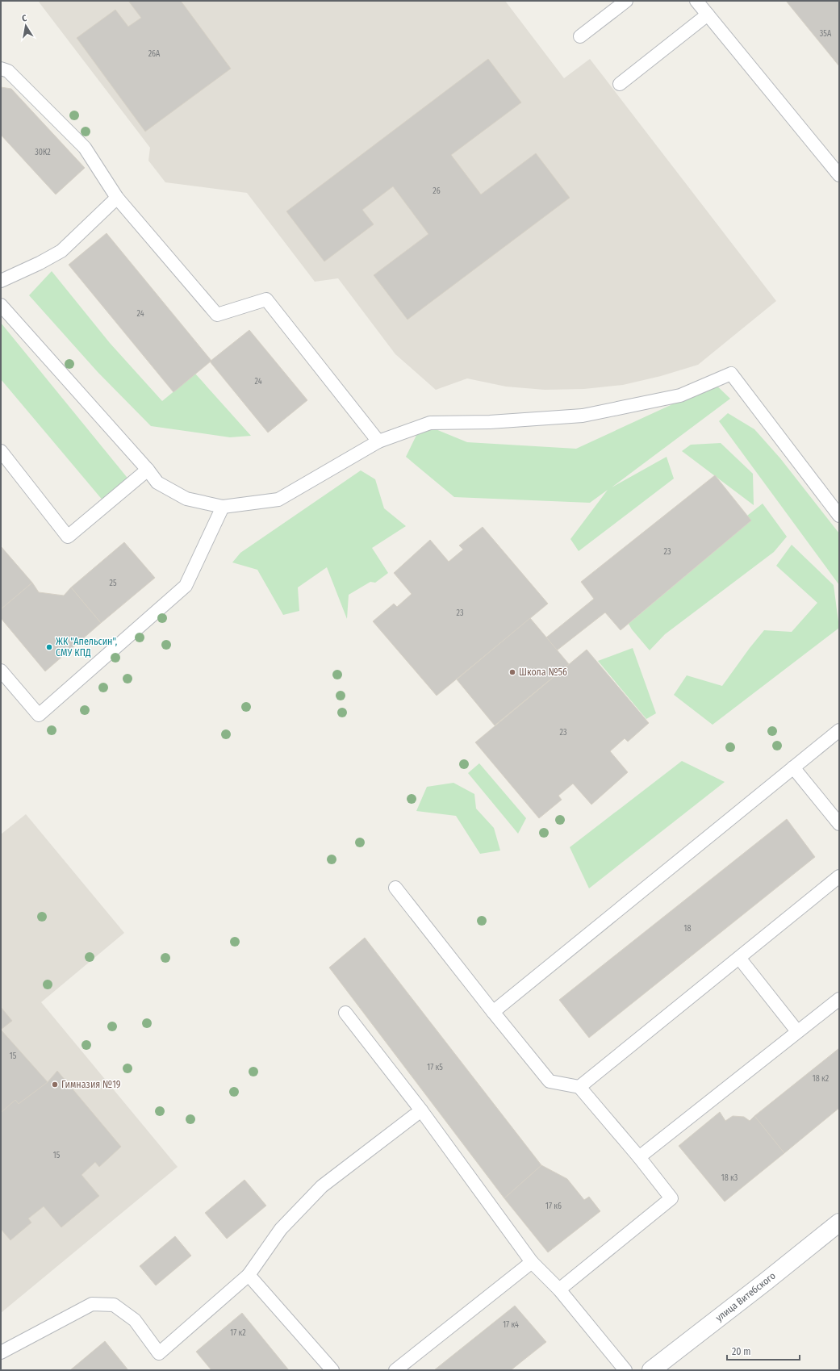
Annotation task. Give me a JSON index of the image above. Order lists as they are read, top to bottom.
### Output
{
  "streets": {
    "street": ["улица Витебского"]
  },
  "places": ["ЖК \"Апельсин\", СМУ КПД", "Школа №56", "Гимназия №19"],
  "house_numbers": [
    "35А",
    "26А",
    "30К2",
    "26",
    "24",
    "24",
    "23",
    "25",
    "23",
    "23",
    "18",
    "15",
    "17 к5",
    "18 к2",
    "15",
    "18 к3",
    "17 к6",
    "17 к4",
    "17 к2"
  ],
  "scale_bar": "20 m",
  "north": "top"
}
